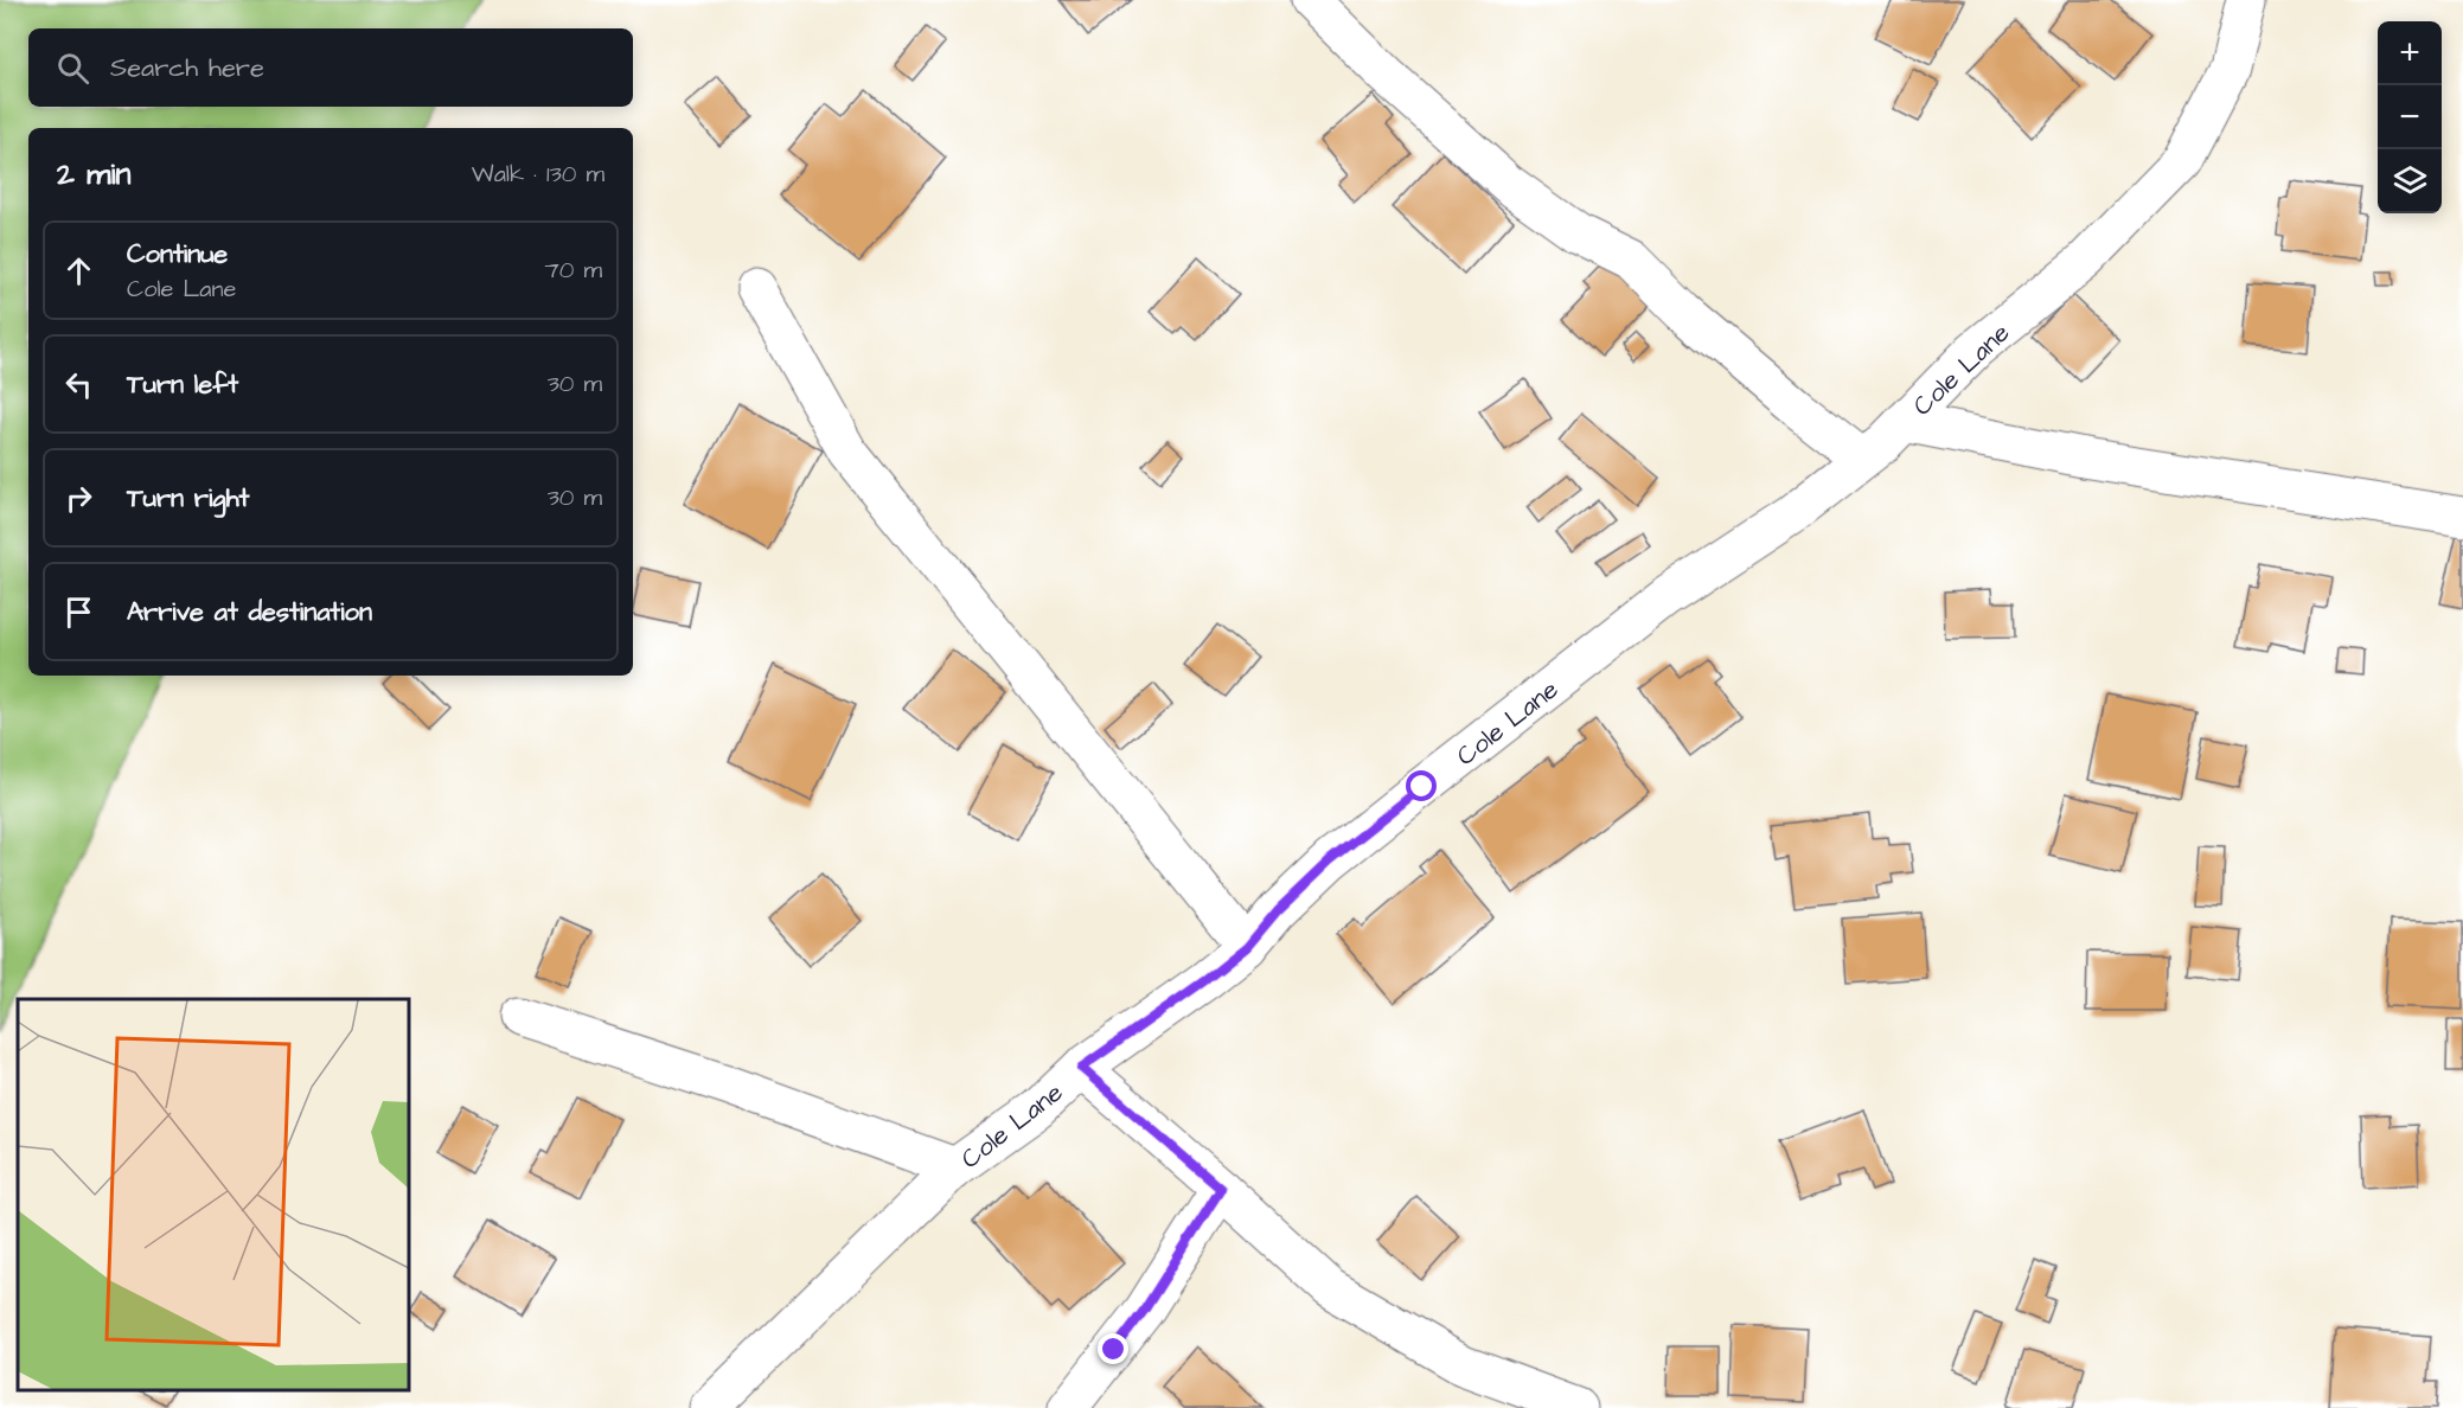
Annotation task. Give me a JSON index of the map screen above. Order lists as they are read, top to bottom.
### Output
{
  "streets": {
    "street": ["Cole Lane"]
  },
  "page": {
    "map_buttons": ["+", "−"],
    "search": "Search here",
    "heading": ["2 min", "Walk · 130 m"],
    "list": [
      ["Continue", "Cole Lane", "70 m"],
      ["Turn left", "30 m"],
      ["Turn right", "30 m"],
      "Arrive at destination"
    ]
  }
}
